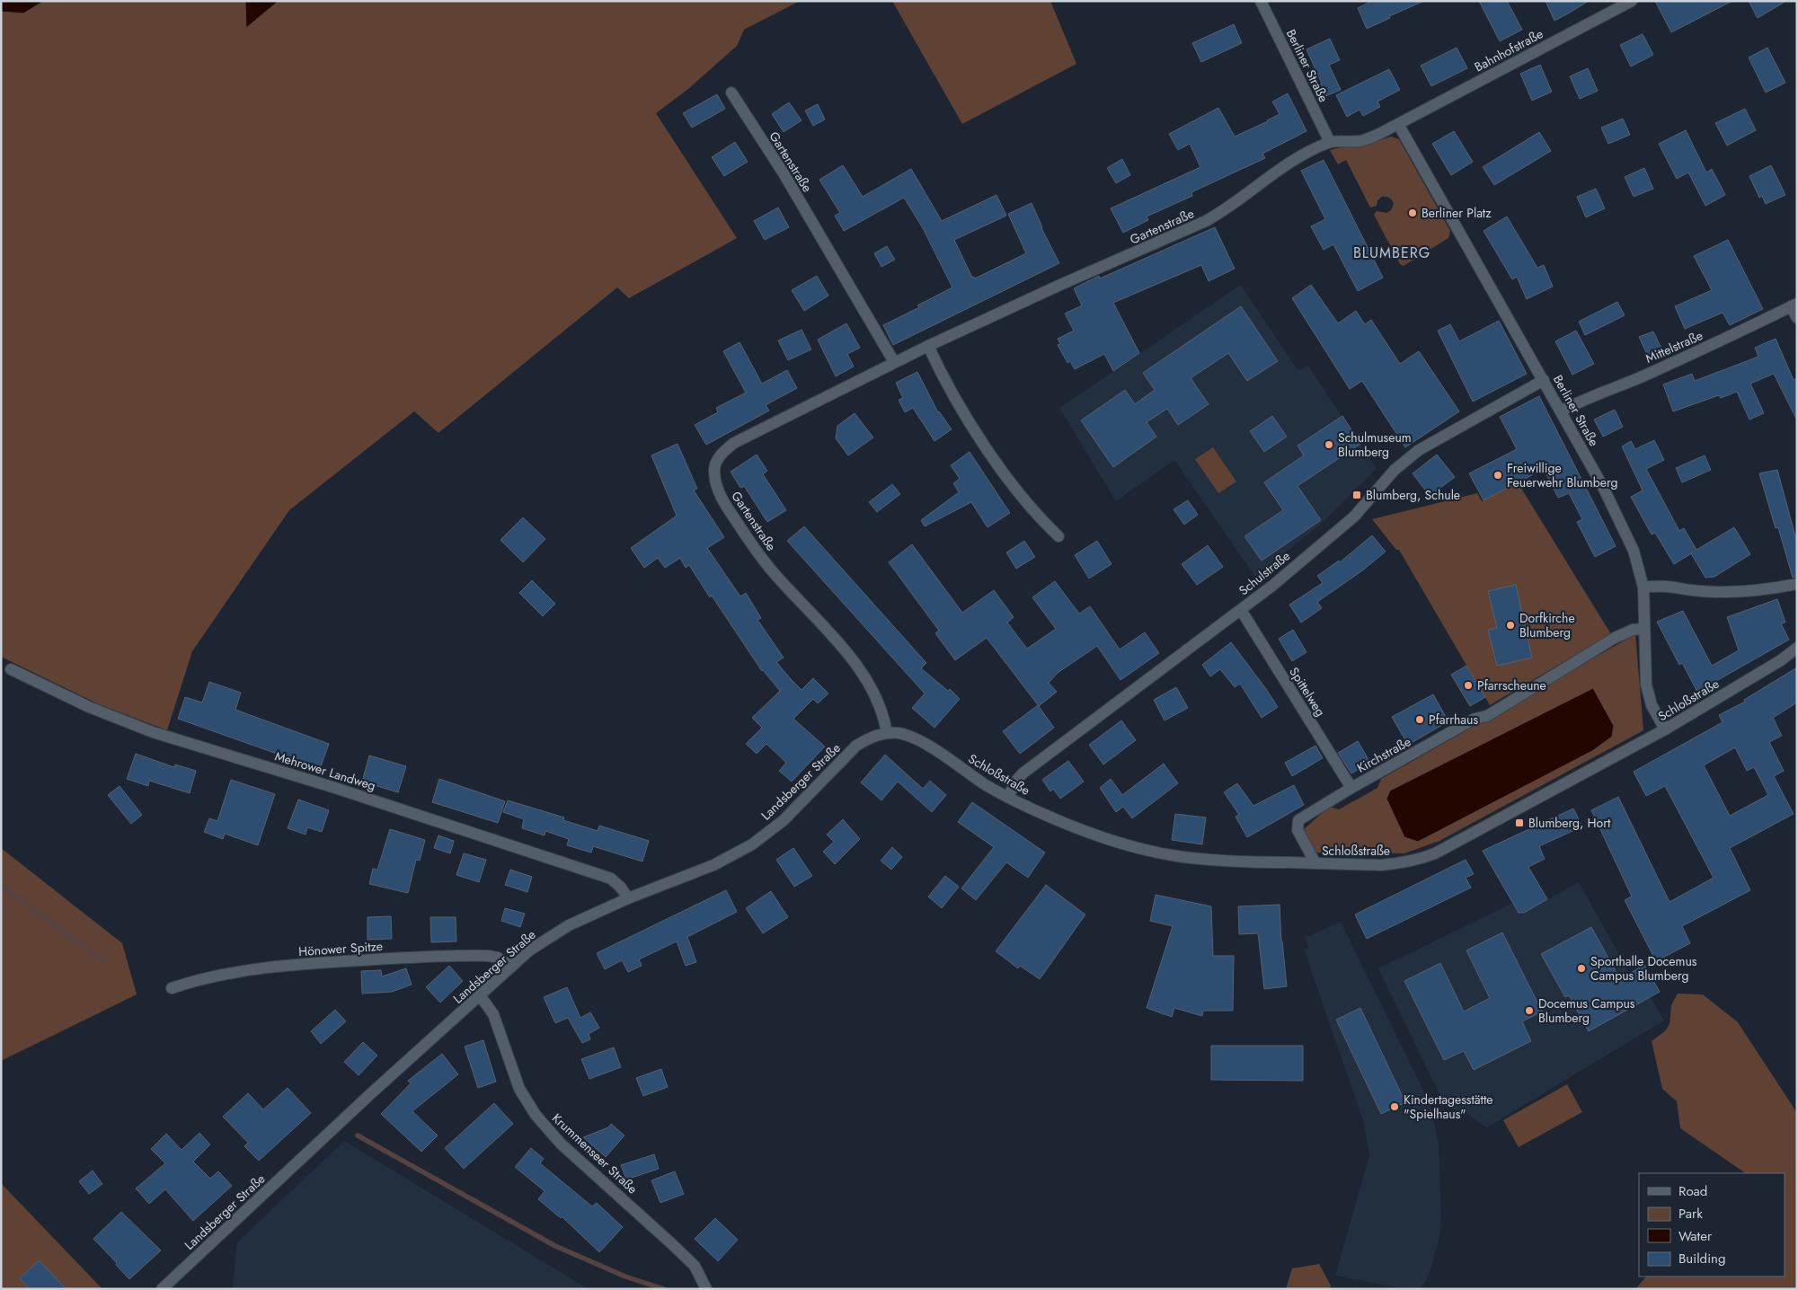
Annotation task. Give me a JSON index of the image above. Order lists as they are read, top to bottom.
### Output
{
  "streets": {
    "street": [
      "Bahnhofstraße",
      "Berliner Straße",
      "Gartenstraße",
      "Mittelstraße",
      "Schulstraße",
      "Spittelweg",
      "Schloßstraße",
      "Kirchstraße",
      "Mehrower Landweg",
      "Landsberger Straße",
      "Hönower Spitze",
      "Krummenseer Straße"
    ]
  },
  "crossings": [
    ["Bahnhofstraße", "Berliner Straße"],
    ["Bahnhofstraße", "Gartenstraße"],
    ["Berliner Straße", "Gartenstraße"],
    ["Berliner Straße", "Mittelstraße"],
    ["Berliner Straße", "Schulstraße"],
    ["Berliner Straße", "Schloßstraße"],
    ["Berliner Straße", "Kirchstraße"],
    ["Gartenstraße", "Schloßstraße"],
    ["Gartenstraße", "Landsberger Straße"],
    ["Schulstraße", "Spittelweg"],
    ["Schulstraße", "Schloßstraße"],
    ["Spittelweg", "Kirchstraße"],
    ["Schloßstraße", "Kirchstraße"],
    ["Schloßstraße", "Landsberger Straße"],
    ["Mehrower Landweg", "Landsberger Straße"],
    ["Landsberger Straße", "Hönower Spitze"],
    ["Landsberger Straße", "Krummenseer Straße"]
  ],
  "districts": ["BLUMBERG"],
  "places": {
    "other": [
      "Berliner Platz",
      "Schulmuseum Blumberg",
      "Freiwillige Feuerwehr Blumberg",
      "Dorfkirche Blumberg",
      "Pfarrscheune",
      "Pfarrhaus",
      "Sporthalle Docemus Campus Blumberg",
      "Docemus Campus Blumberg",
      "Kindertagesstätte \"Spielhaus\""
    ],
    "transit": ["Blumberg, Schule", "Blumberg, Hort"]
  },
  "legend": [
    "Road",
    "Park",
    "Water",
    "Building"
  ]
}
